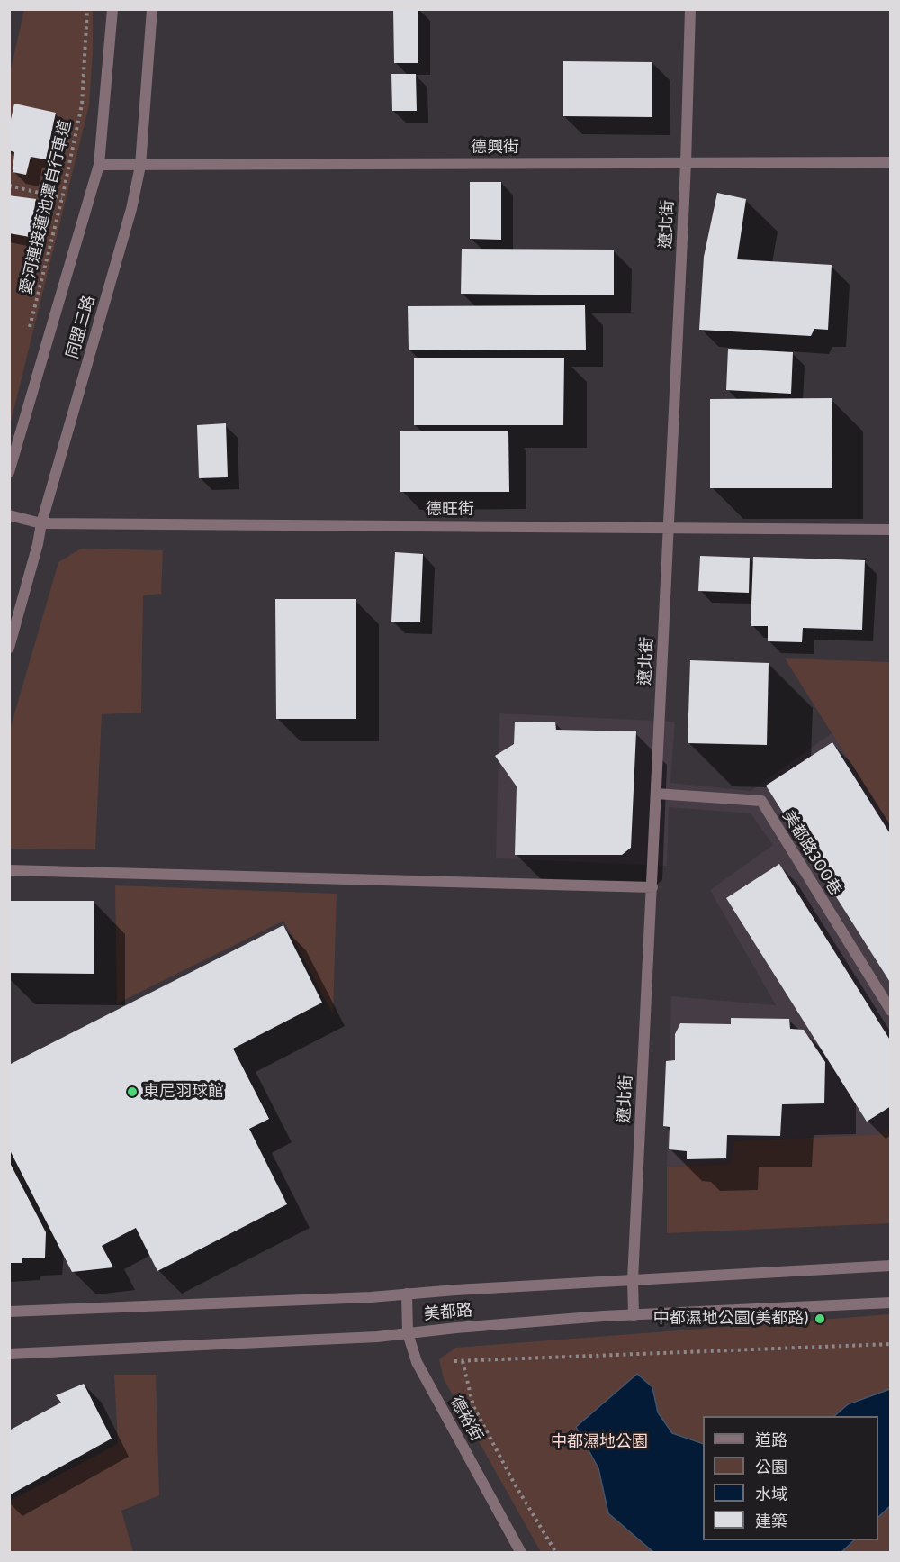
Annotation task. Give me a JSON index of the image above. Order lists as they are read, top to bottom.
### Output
{
  "streets": {
    "street": [
      "德興街",
      "遼北街",
      "同盟三路",
      "德旺街",
      "美都路300巷",
      "美都路",
      "德裕街"
    ],
    "path": ["愛河連接蓮池潭自行車道"]
  },
  "crossings": [
    ["德興街", "遼北街"],
    ["德興街", "同盟三路"],
    ["遼北街", "德旺街"],
    ["遼北街", "美都路300巷"],
    ["遼北街", "美都路"],
    ["同盟三路", "德旺街"],
    ["美都路", "德裕街"]
  ],
  "parks": ["中都濕地公園"],
  "places": ["東尼羽球館", "中都濕地公園(美都路)"],
  "legend": [
    "道路",
    "公園",
    "水域",
    "建築"
  ]
}
